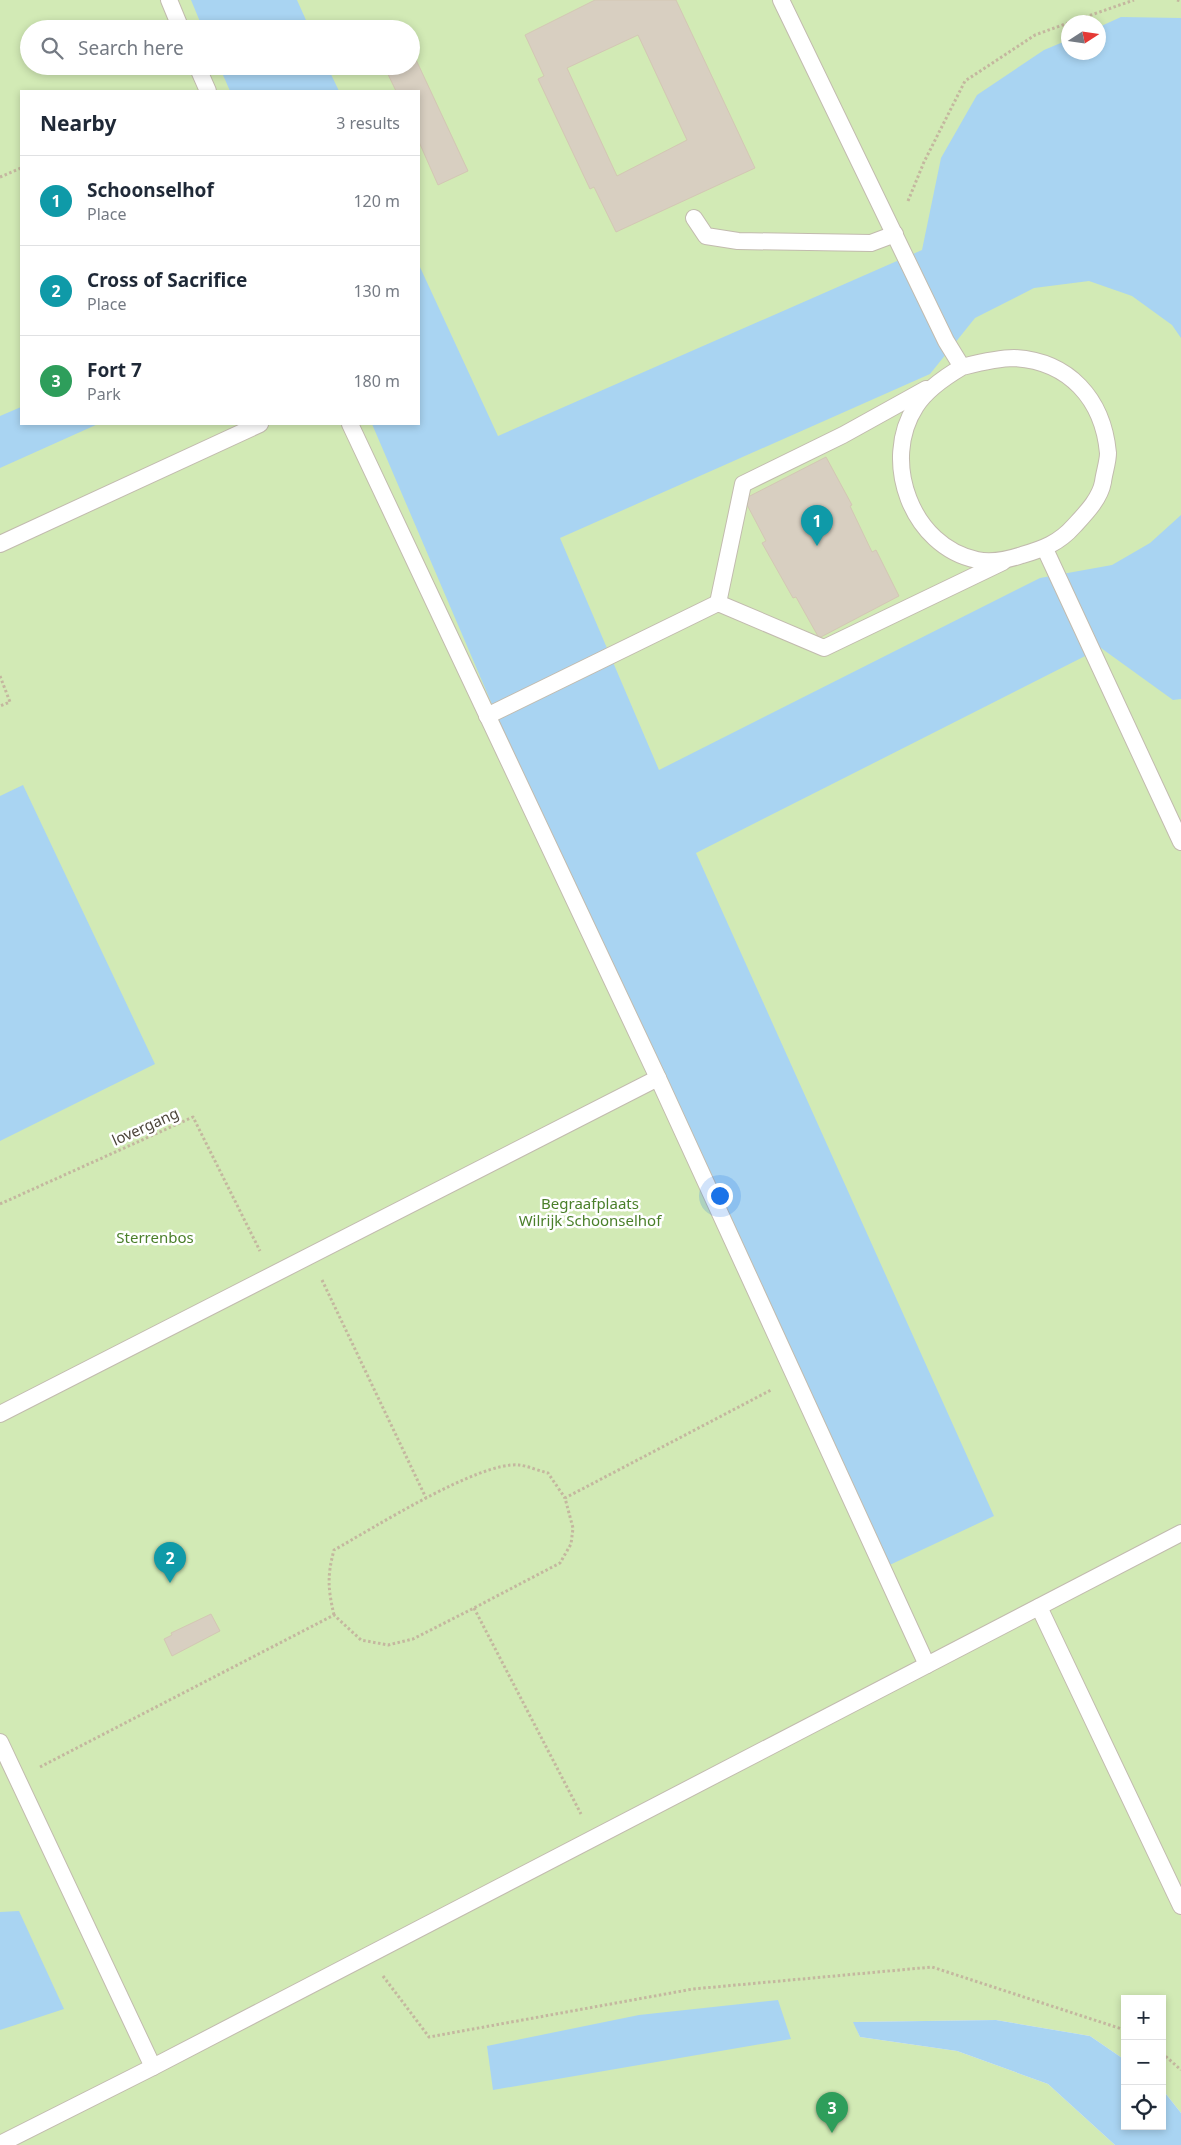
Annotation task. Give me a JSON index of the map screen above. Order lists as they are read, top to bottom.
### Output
{
  "streets": {
    "path": ["lovergang"]
  },
  "parks": ["Begraafplaats Wilrijk Schoonselhof", "Sterrenbos"],
  "north": "right",
  "page": {
    "search": "Search here",
    "heading": ["Nearby", "3 results"],
    "list": [
      {
        "mark": "1",
        "name": "Schoonselhof",
        "note": "Place",
        "value": "120 m"
      },
      {
        "mark": "2",
        "name": "Cross of Sacrifice",
        "note": "Place",
        "value": "130 m"
      },
      {
        "mark": "3",
        "name": "Fort 7",
        "note": "Park",
        "value": "180 m"
      }
    ],
    "pins": ["1", "2", "3"],
    "map_buttons": ["+", "−"]
  }
}
